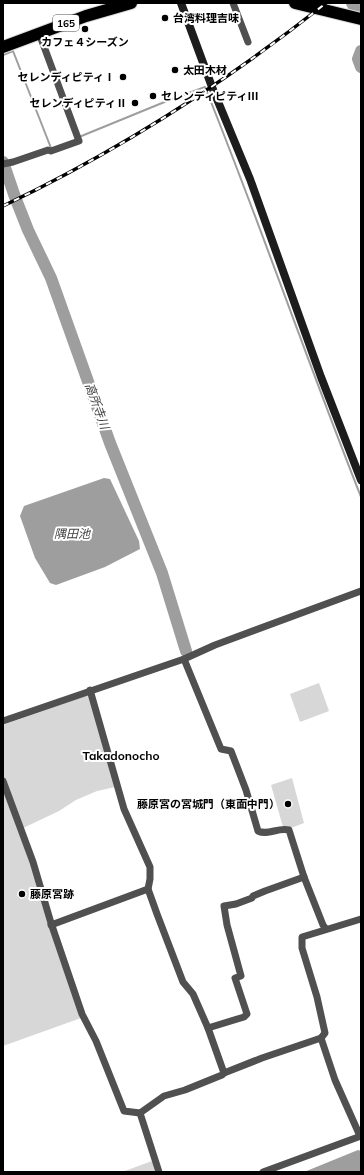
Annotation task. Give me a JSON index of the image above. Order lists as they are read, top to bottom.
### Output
{
  "streets": {
    "highway": ["165"]
  },
  "districts": ["Takadonocho"],
  "water": ["高所寺川", "隅田池"],
  "places": [
    "台湾料理吉味",
    "カフェ４シーズン",
    "太田木材",
    "セレンディピティⅠ",
    "セレンディピティⅢ",
    "セレンディピティⅡ",
    "藤原宮の宮城門（東面中門）",
    "藤原宮跡"
  ]
}
